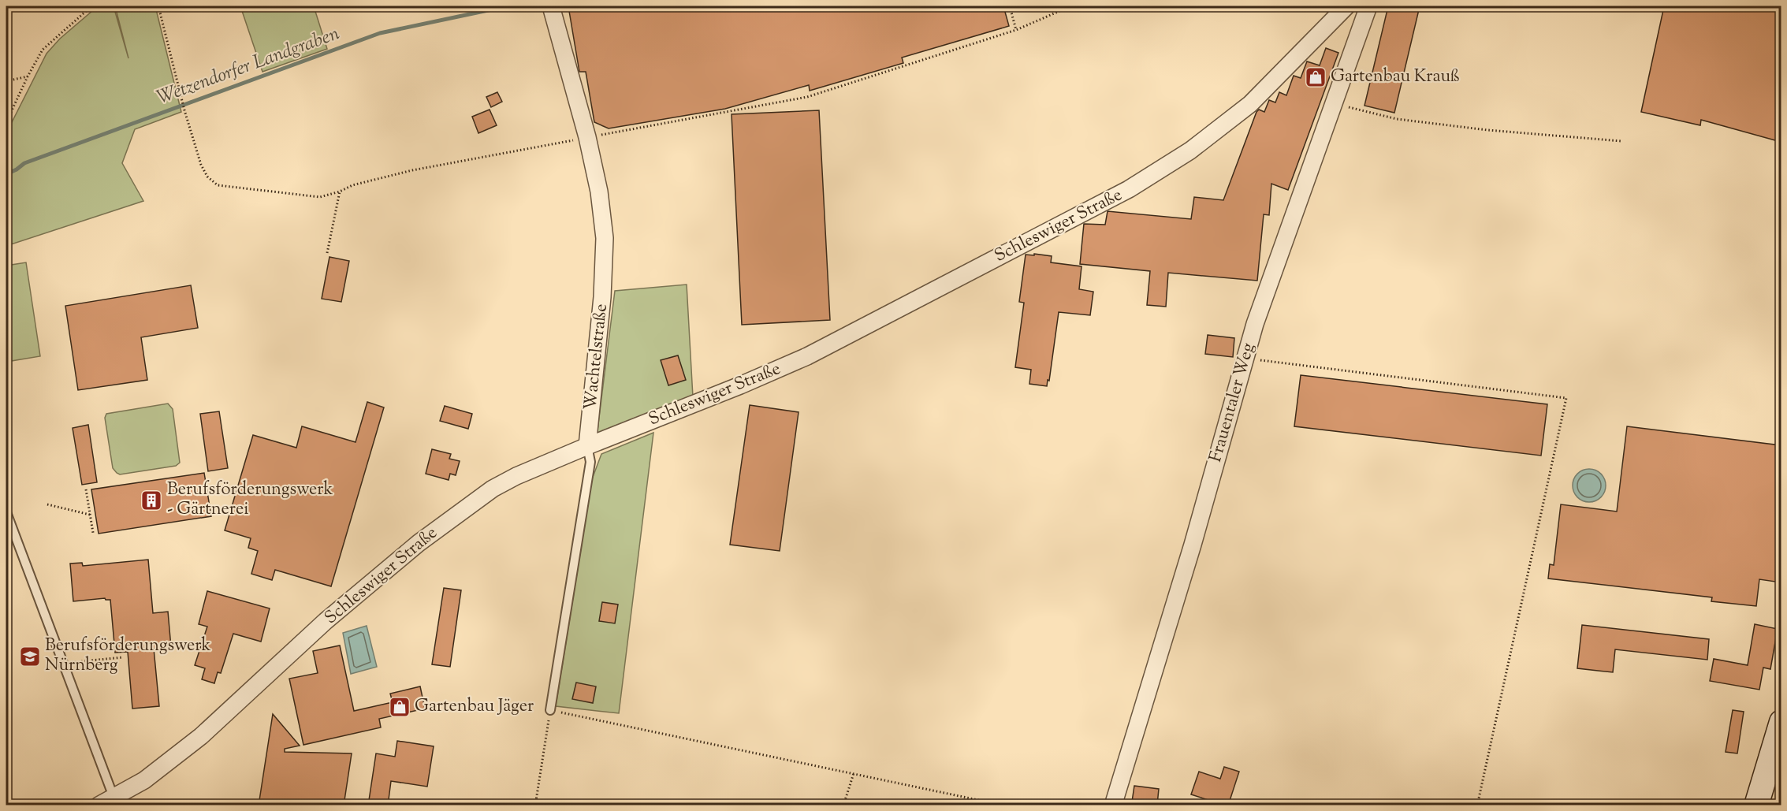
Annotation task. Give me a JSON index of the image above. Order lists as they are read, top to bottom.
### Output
{
  "streets": {
    "street": ["Schleswiger Straße", "Wachtelstraße", "Frauentaler Weg"]
  },
  "crossings": [
    ["Schleswiger Straße", "Wachtelstraße"]
  ],
  "water": ["Wetzendorfer Landgraben"],
  "places": {
    "shop": ["Gartenbau Krauß", "Gartenbau Jäger"],
    "building": ["Berufsförderungswerk - Gärtnerei"],
    "school or university": ["Berufsförderungswerk Nürnberg"]
  }
}
